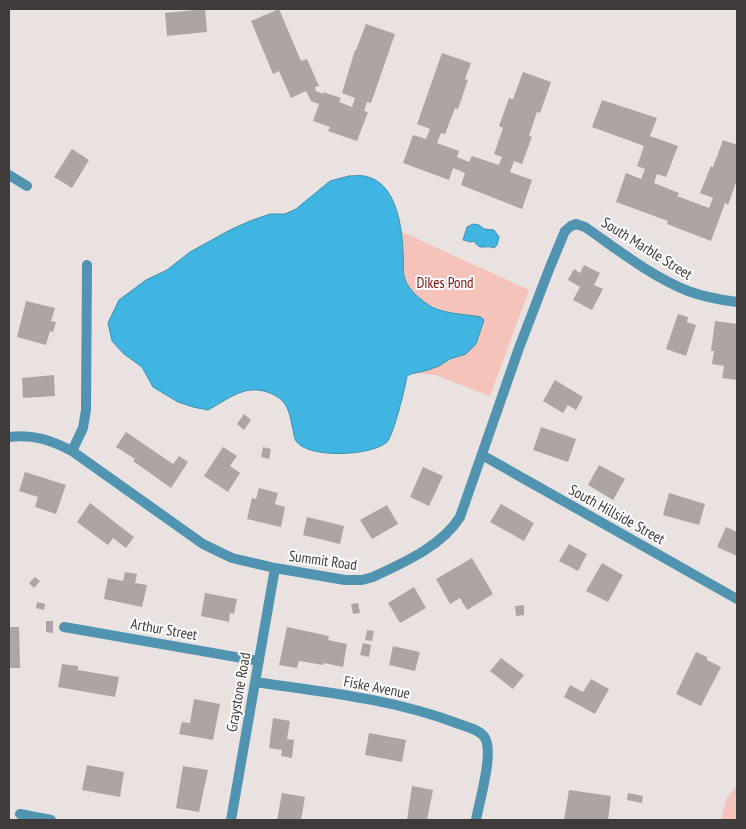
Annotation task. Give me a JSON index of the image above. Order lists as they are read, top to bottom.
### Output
{
  "streets": {
    "street": [
      "South Marble Street",
      "South Hillside Street",
      "Summit Road",
      "Arthur Street",
      "Fiske Avenue",
      "Graystone Road"
    ]
  },
  "crossings": [
    ["South Marble Street", "Summit Road"],
    ["South Hillside Street", "Summit Road"],
    ["Summit Road", "Graystone Road"],
    ["Arthur Street", "Graystone Road"],
    ["Fiske Avenue", "Graystone Road"]
  ],
  "parks": ["Dikes Pond"]
}
